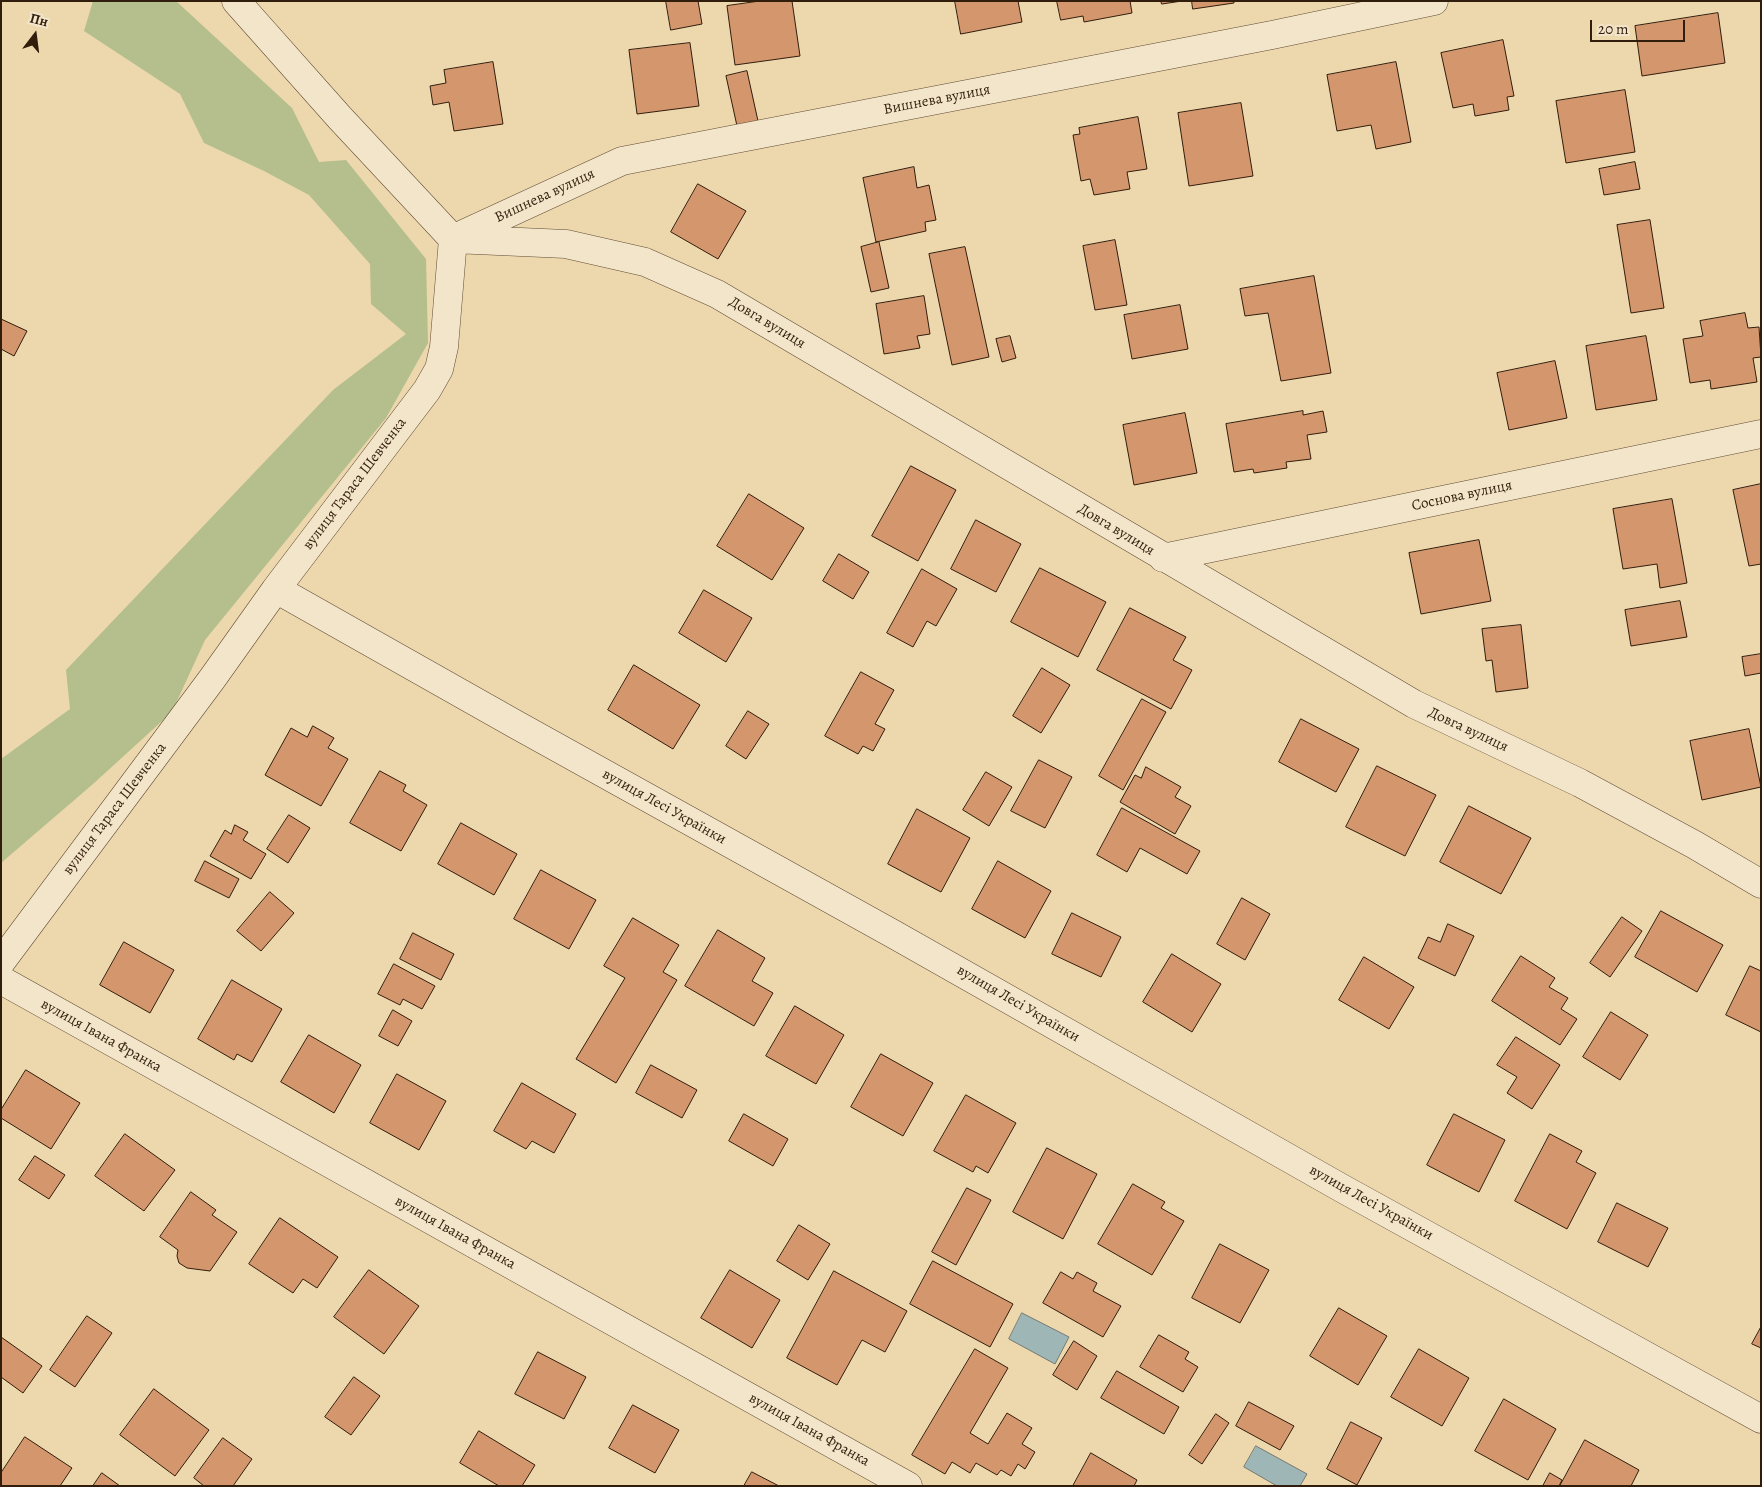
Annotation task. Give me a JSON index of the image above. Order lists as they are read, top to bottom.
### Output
{
  "streets": {
    "street": [
      "Вишнева вулиця",
      "Довга вулиця",
      "вулиця Тараса Шевченка",
      "Соснова вулиця",
      "вулиця Лесі Українки",
      "вулиця Івана Франка"
    ]
  },
  "crossings": [
    ["Вишнева вулиця", "Довга вулиця"],
    ["Вишнева вулиця", "вулиця Тараса Шевченка"],
    ["Довга вулиця", "вулиця Тараса Шевченка"],
    ["Довга вулиця", "Соснова вулиця"],
    ["вулиця Тараса Шевченка", "вулиця Лесі Українки"]
  ],
  "scale_bar": "20 m",
  "north": "top"
}
